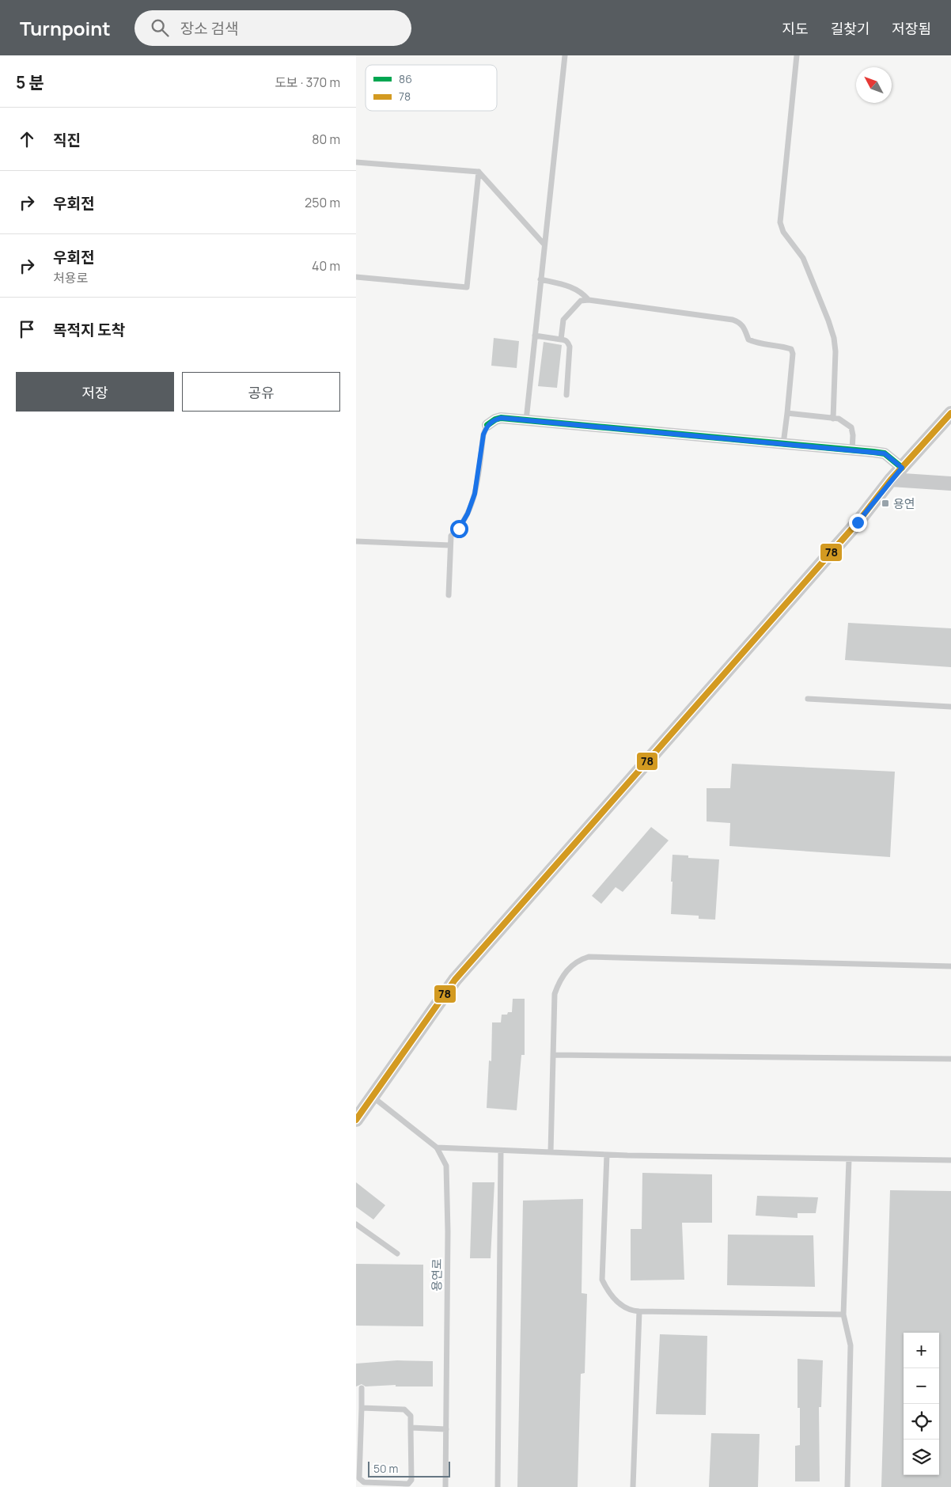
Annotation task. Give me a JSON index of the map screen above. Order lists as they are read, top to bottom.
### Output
{
  "streets": {
    "lane": ["용연로"]
  },
  "places": {
    "transit": ["용연"]
  },
  "lines": ["transit line 78", "transit line 86"],
  "legend": ["86", "78"],
  "scale_bar": "50 m",
  "north": "top left",
  "page": {
    "header": "Turnpoint",
    "search": "장소 검색",
    "nav": ["지도", "길찾기", "저장됨"],
    "heading": ["5 분", "도보 · 370 m"],
    "list": [
      ["직진", "80 m"],
      ["우회전", "250 m"],
      ["우회전", "처용로", "40 m"],
      "목적지 도착"
    ],
    "buttons": ["저장", "공유"],
    "map_buttons": ["+", "−"],
    "scale": "50 m"
  }
}
